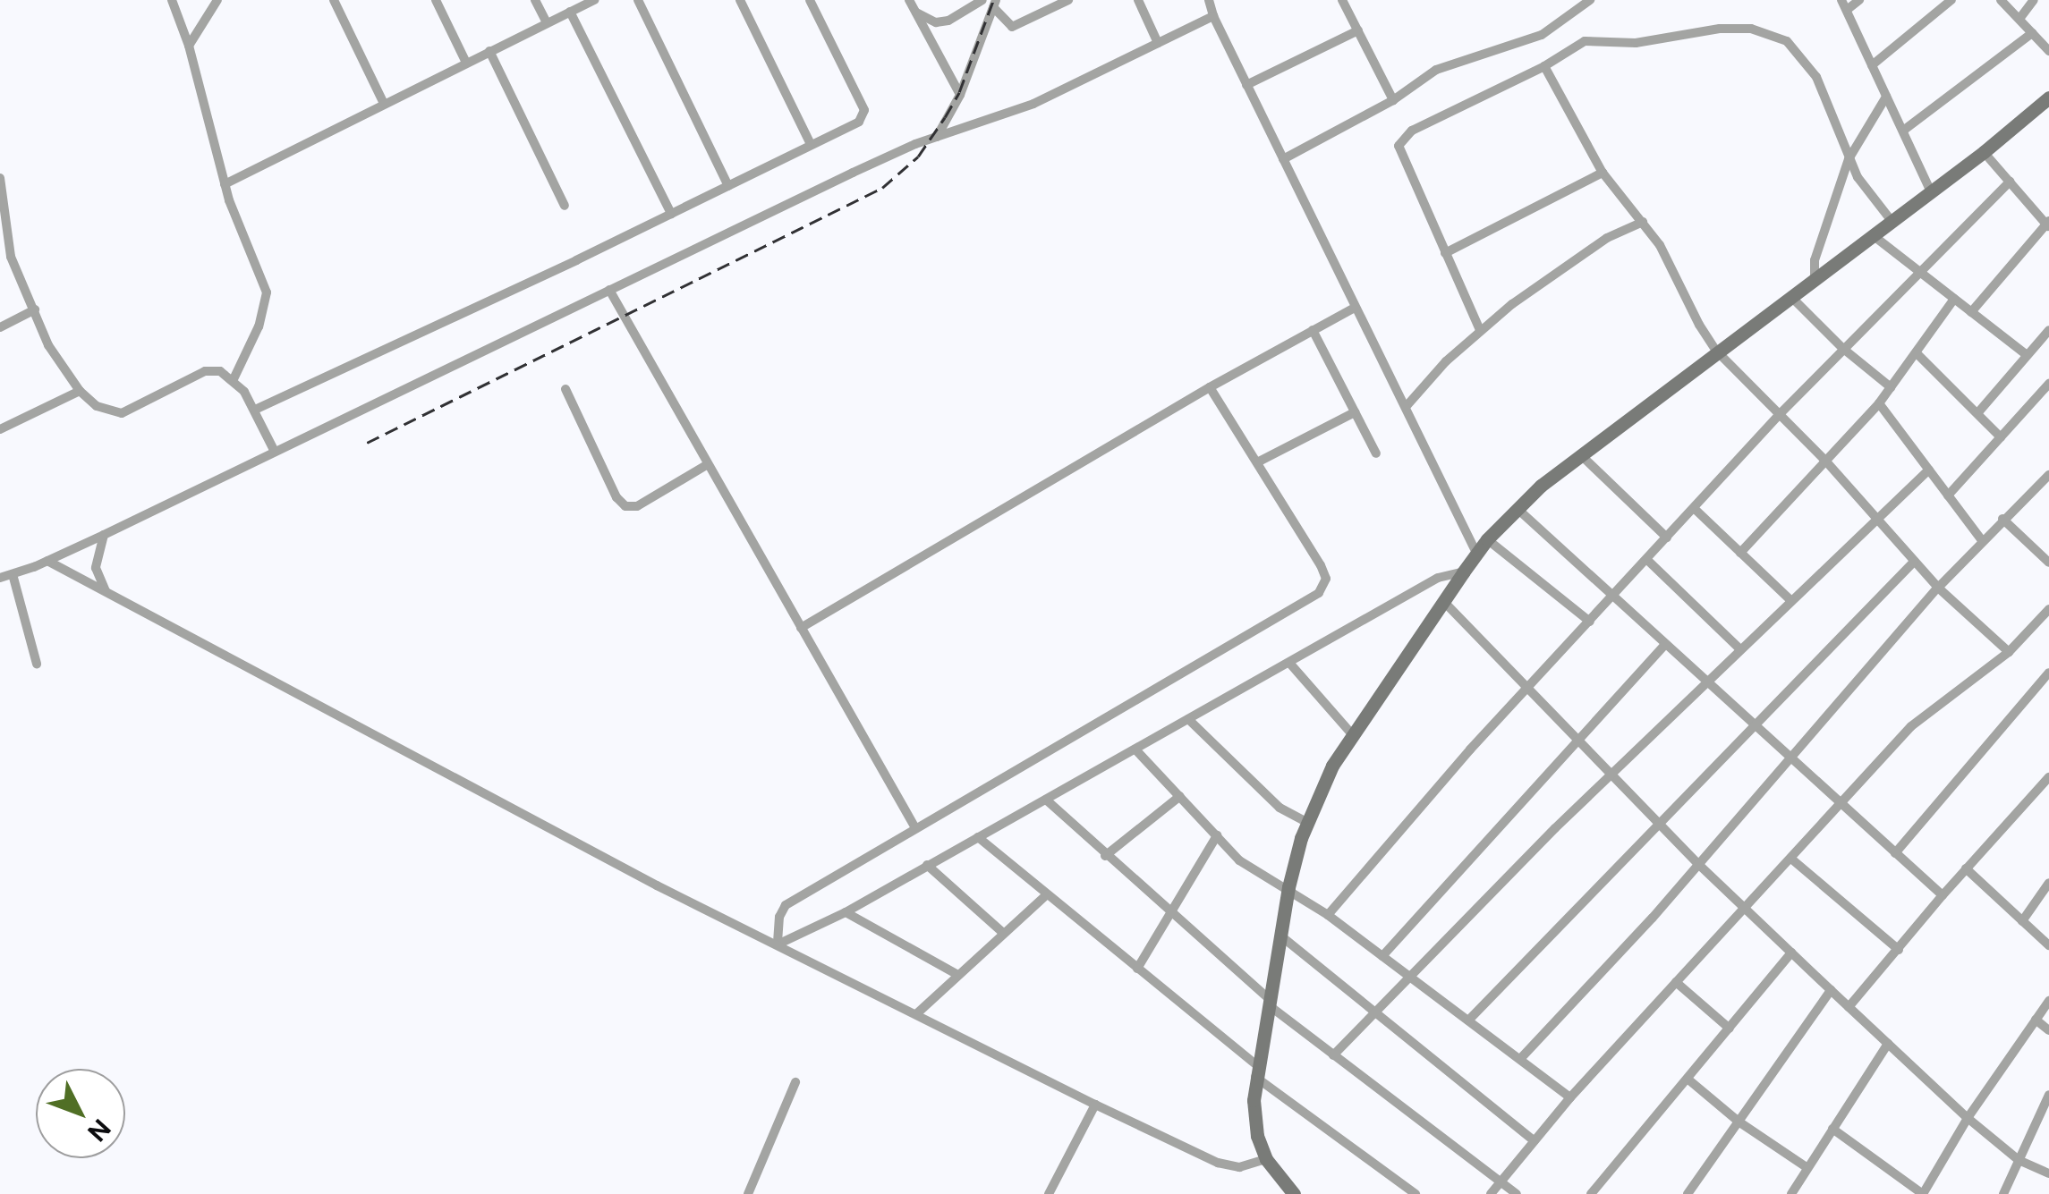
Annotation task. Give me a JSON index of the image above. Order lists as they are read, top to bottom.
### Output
{
  "north": "bottom right"
}
